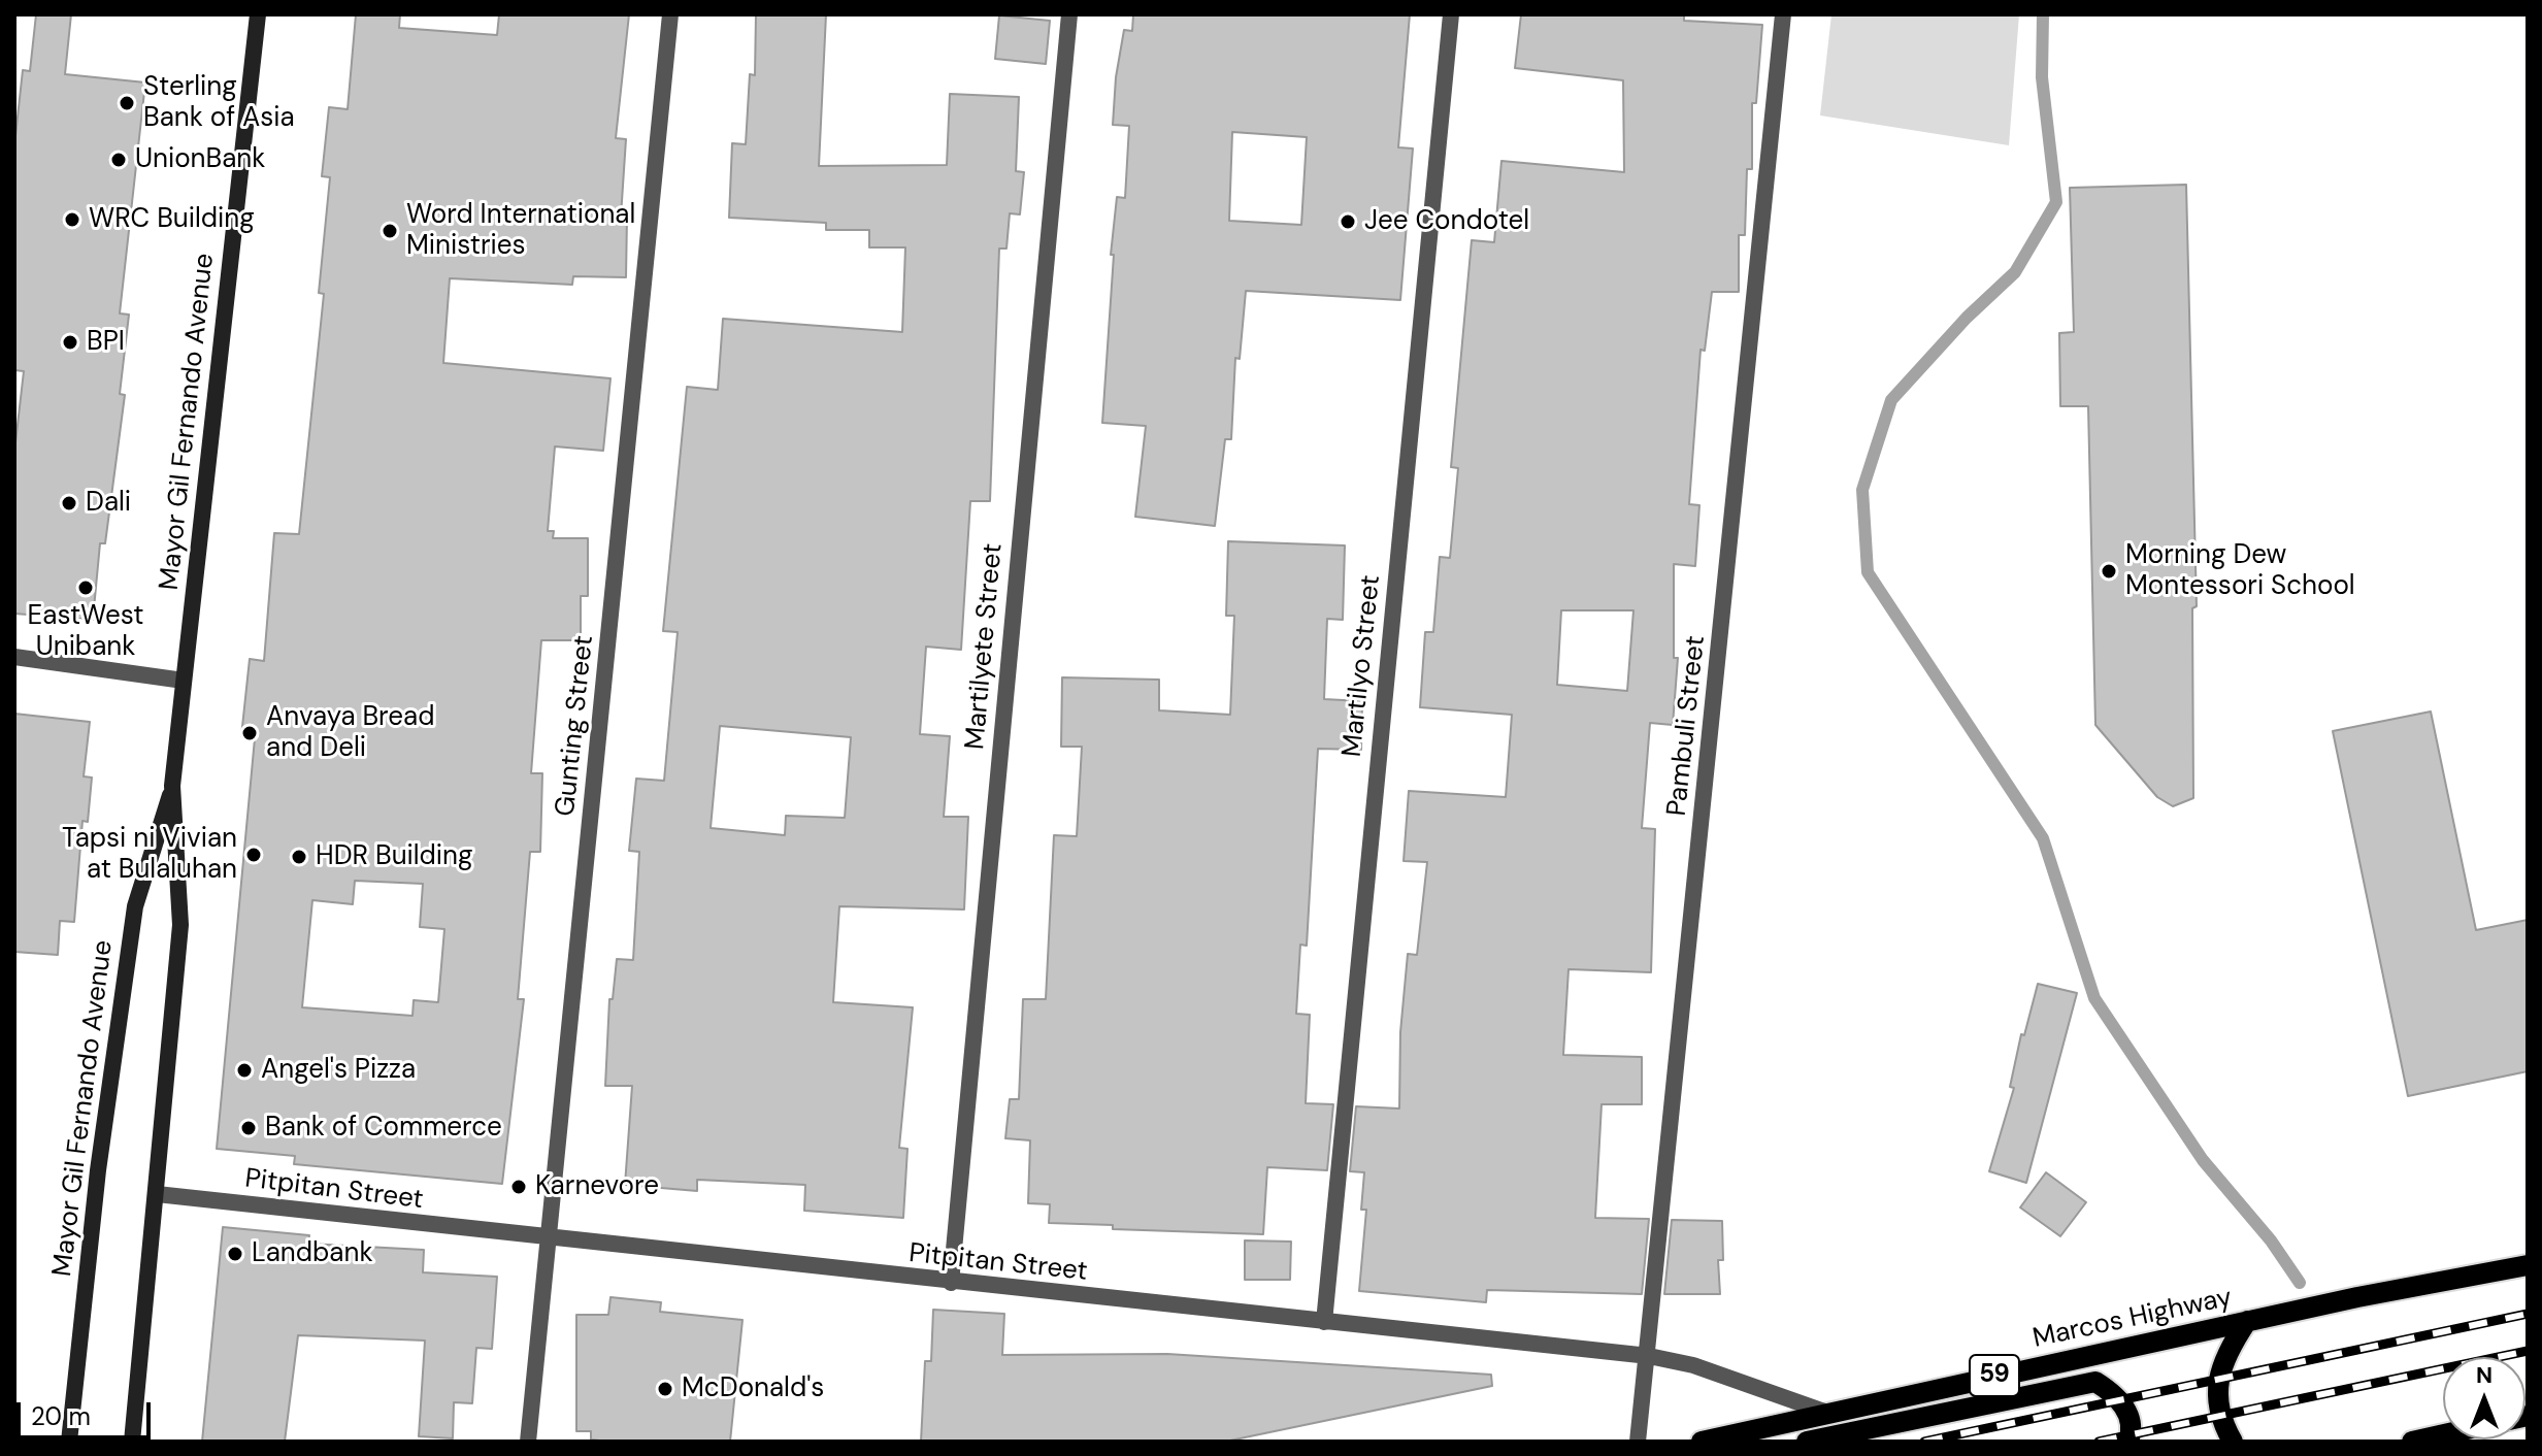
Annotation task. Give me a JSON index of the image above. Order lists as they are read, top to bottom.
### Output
{
  "streets": {
    "main road": ["Mayor Gil Fernando Avenue", "Marcos Highway", "59"],
    "street": [
      "Martilyete Street",
      "Martilyo Street",
      "Gunting Street",
      "Pambuli Street",
      "Pitpitan Street"
    ]
  },
  "crossings": [
    ["Mayor Gil Fernando Avenue", "Pitpitan Street"],
    ["Martilyete Street", "Pitpitan Street"],
    ["Martilyo Street", "Pitpitan Street"],
    ["Gunting Street", "Pitpitan Street"],
    ["Pambuli Street", "Pitpitan Street"],
    ["Pitpitan Street", "Marcos Highway"]
  ],
  "places": [
    "Sterling Bank of Asia",
    "UnionBank",
    "WRC Building",
    "Jee Condotel",
    "Word International Ministries",
    "BPI",
    "Dali",
    "Morning Dew Montessori School",
    "EastWest Unibank",
    "Anvaya Bread and Deli",
    "Tapsi ni Vivian at Bulaluhan",
    "HDR Building",
    "Angel's Pizza",
    "Bank of Commerce",
    "Karnevore",
    "Landbank",
    "McDonald's"
  ],
  "scale_bar": "20 m",
  "north": "top"
}
